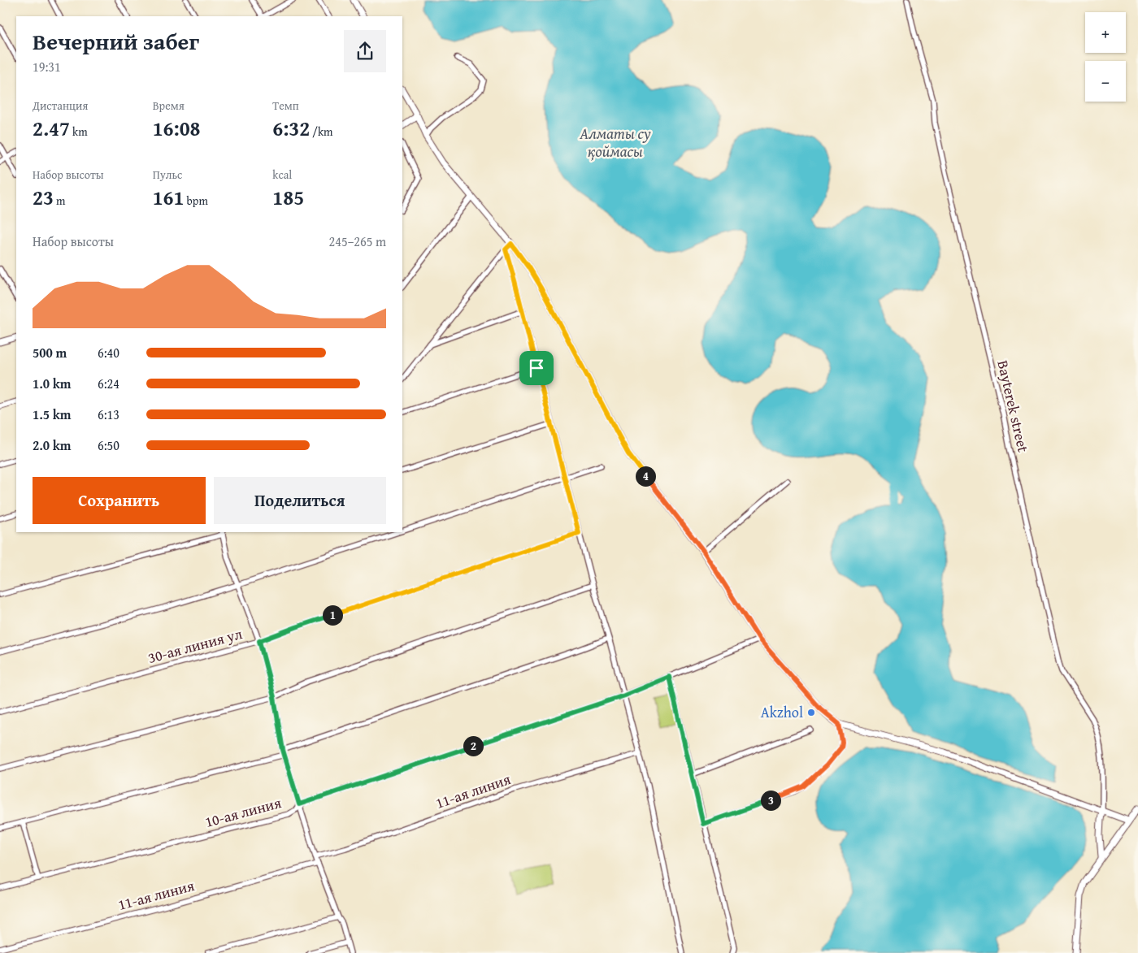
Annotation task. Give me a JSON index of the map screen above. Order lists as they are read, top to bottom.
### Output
{
  "streets": {
    "street": [
      "Bayterek street",
      "30-ая линия ул",
      "11-ая линия",
      "10-ая линия"
    ]
  },
  "water": ["Алматы су қоймасы"],
  "places": ["Akzhol"],
  "page": {
    "map_buttons": ["+", "−"],
    "heading": ["Вечерний забег", "19:31"],
    "stats": [
      ["Дистанция", "2.47 km"],
      ["Время", "16:08"],
      ["Темп", "6:32 /km"],
      ["Набор высоты", "23 m"],
      ["Пульс", "161 bpm"],
      ["kcal", "185"]
    ],
    "chart": ["Набор высоты", "245–265 m"],
    "list": [
      {
        "name": "500 m",
        "note": "6:40"
      },
      {
        "name": "1.0 km",
        "note": "6:24"
      },
      {
        "name": "1.5 km",
        "note": "6:13"
      },
      {
        "name": "2.0 km",
        "note": "6:50"
      }
    ],
    "pins": [
      "4",
      "1",
      "2",
      "3"
    ],
    "buttons": ["Сохранить", "Поделиться"]
  }
}
